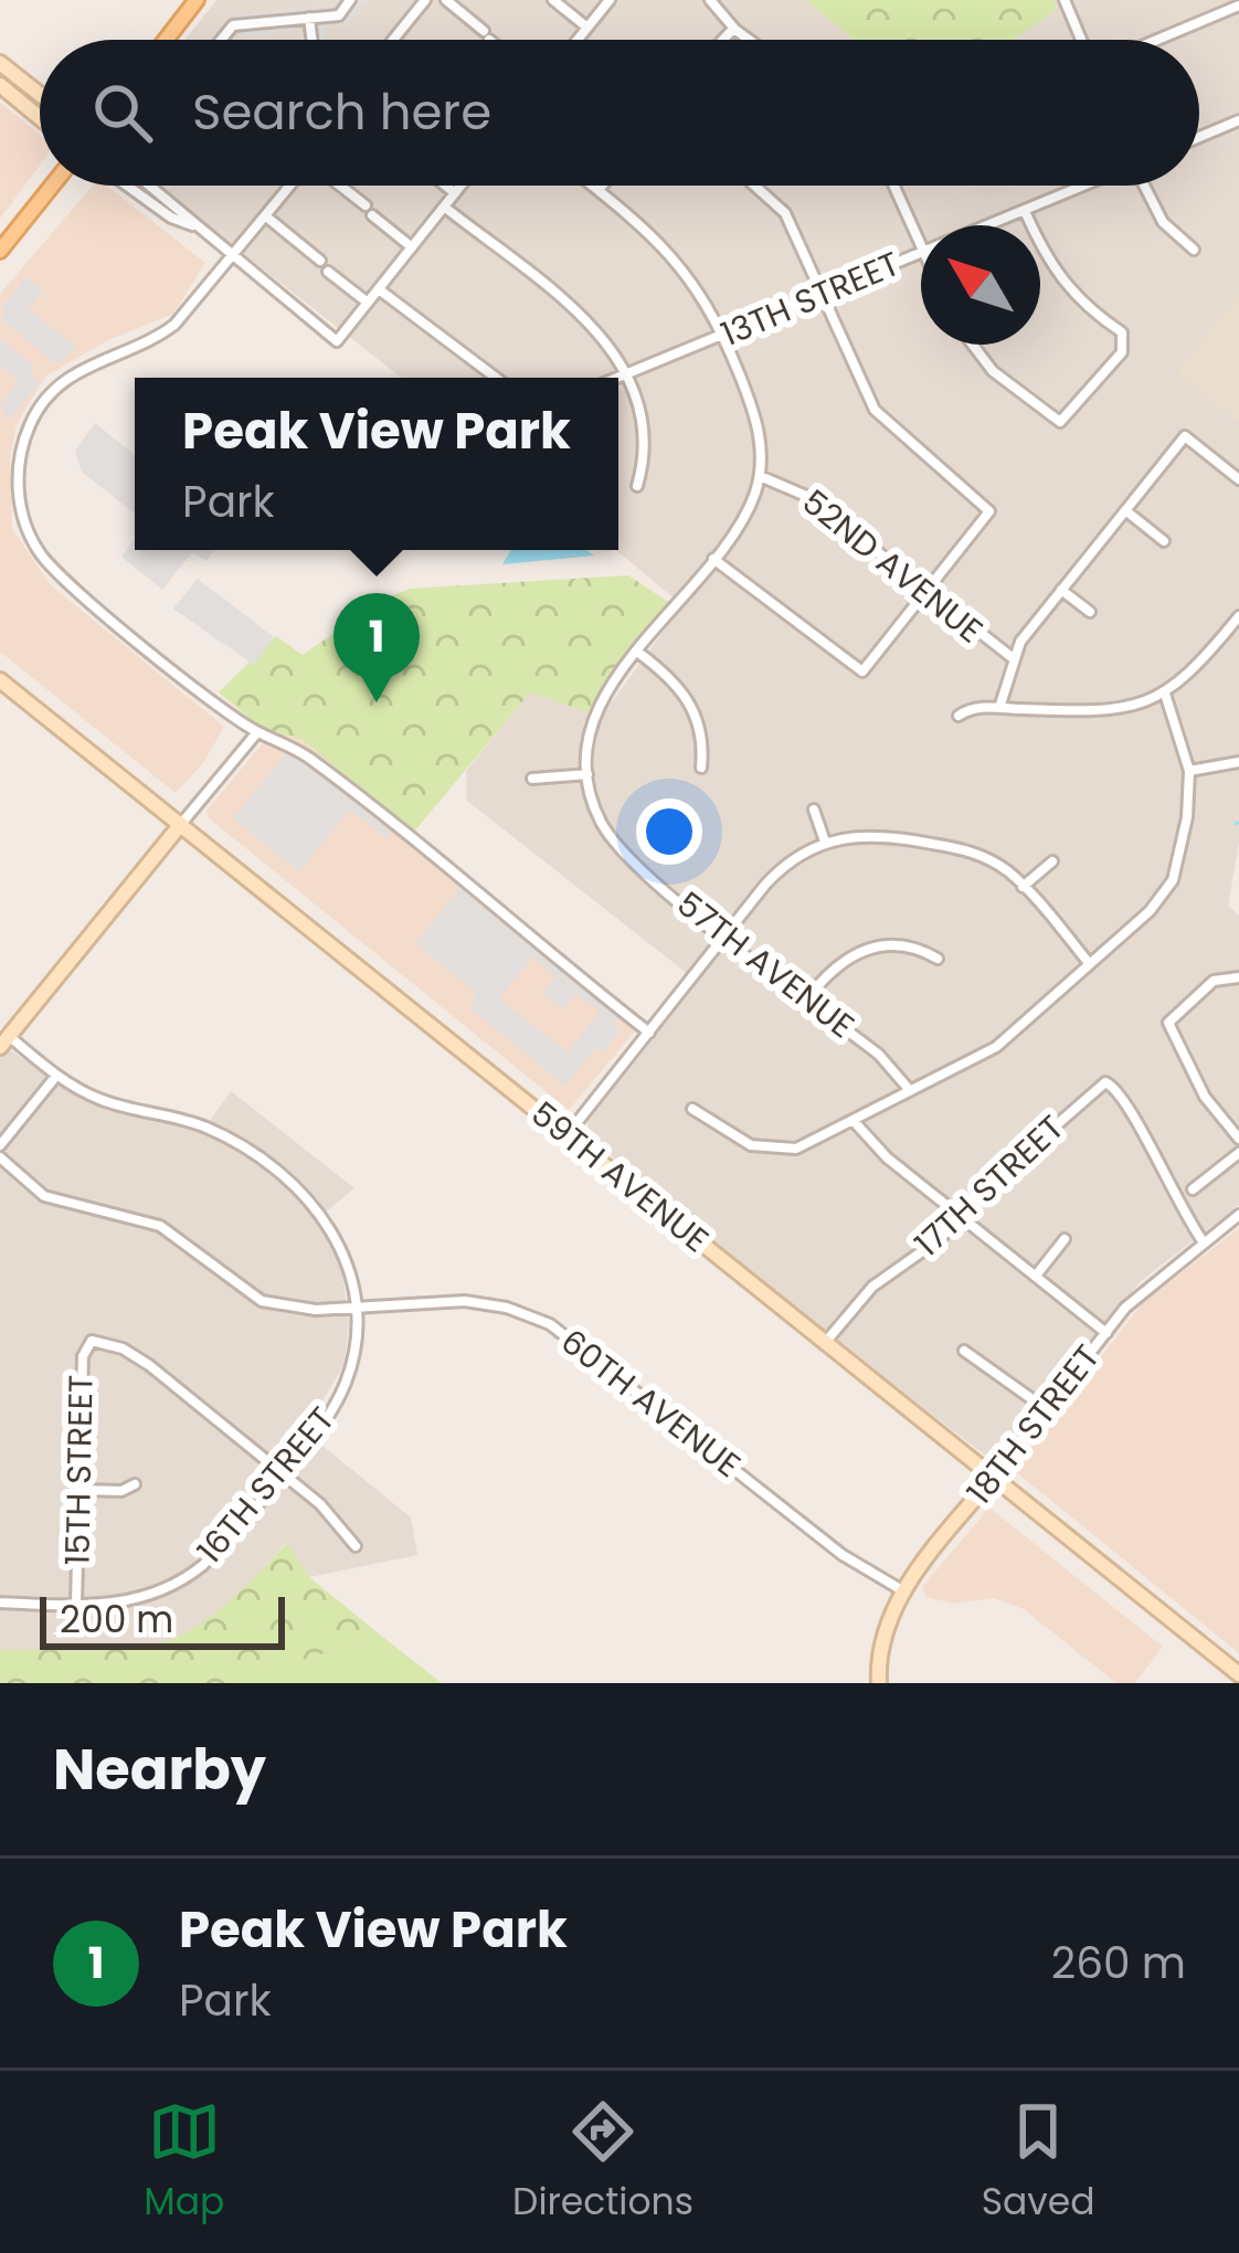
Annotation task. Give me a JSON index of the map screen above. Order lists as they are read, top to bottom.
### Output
{
  "streets": {
    "main road": ["59TH AVENUE", "18TH STREET"],
    "street": [
      "13TH STREET",
      "52ND AVENUE",
      "57TH AVENUE",
      "17TH STREET",
      "60TH AVENUE",
      "15TH STREET",
      "16TH STREET"
    ]
  },
  "crossings": [
    ["59TH AVENUE", "17TH STREET"],
    ["59TH AVENUE", "18TH STREET"],
    ["17TH STREET", "18TH STREET"],
    ["60TH AVENUE", "18TH STREET"],
    ["60TH AVENUE", "16TH STREET"],
    ["15TH STREET", "16TH STREET"]
  ],
  "scale_bar": "200 m",
  "north": "top left",
  "page": {
    "search": "Search here",
    "popup": ["Peak View Park", "Park"],
    "pins": "1",
    "scale": "200 m",
    "heading": "Nearby",
    "list": [
      {
        "mark": "1",
        "name": "Peak View Park",
        "note": "Park",
        "value": "260 m"
      }
    ],
    "nav": ["Map", "Directions", "Saved"]
  }
}
